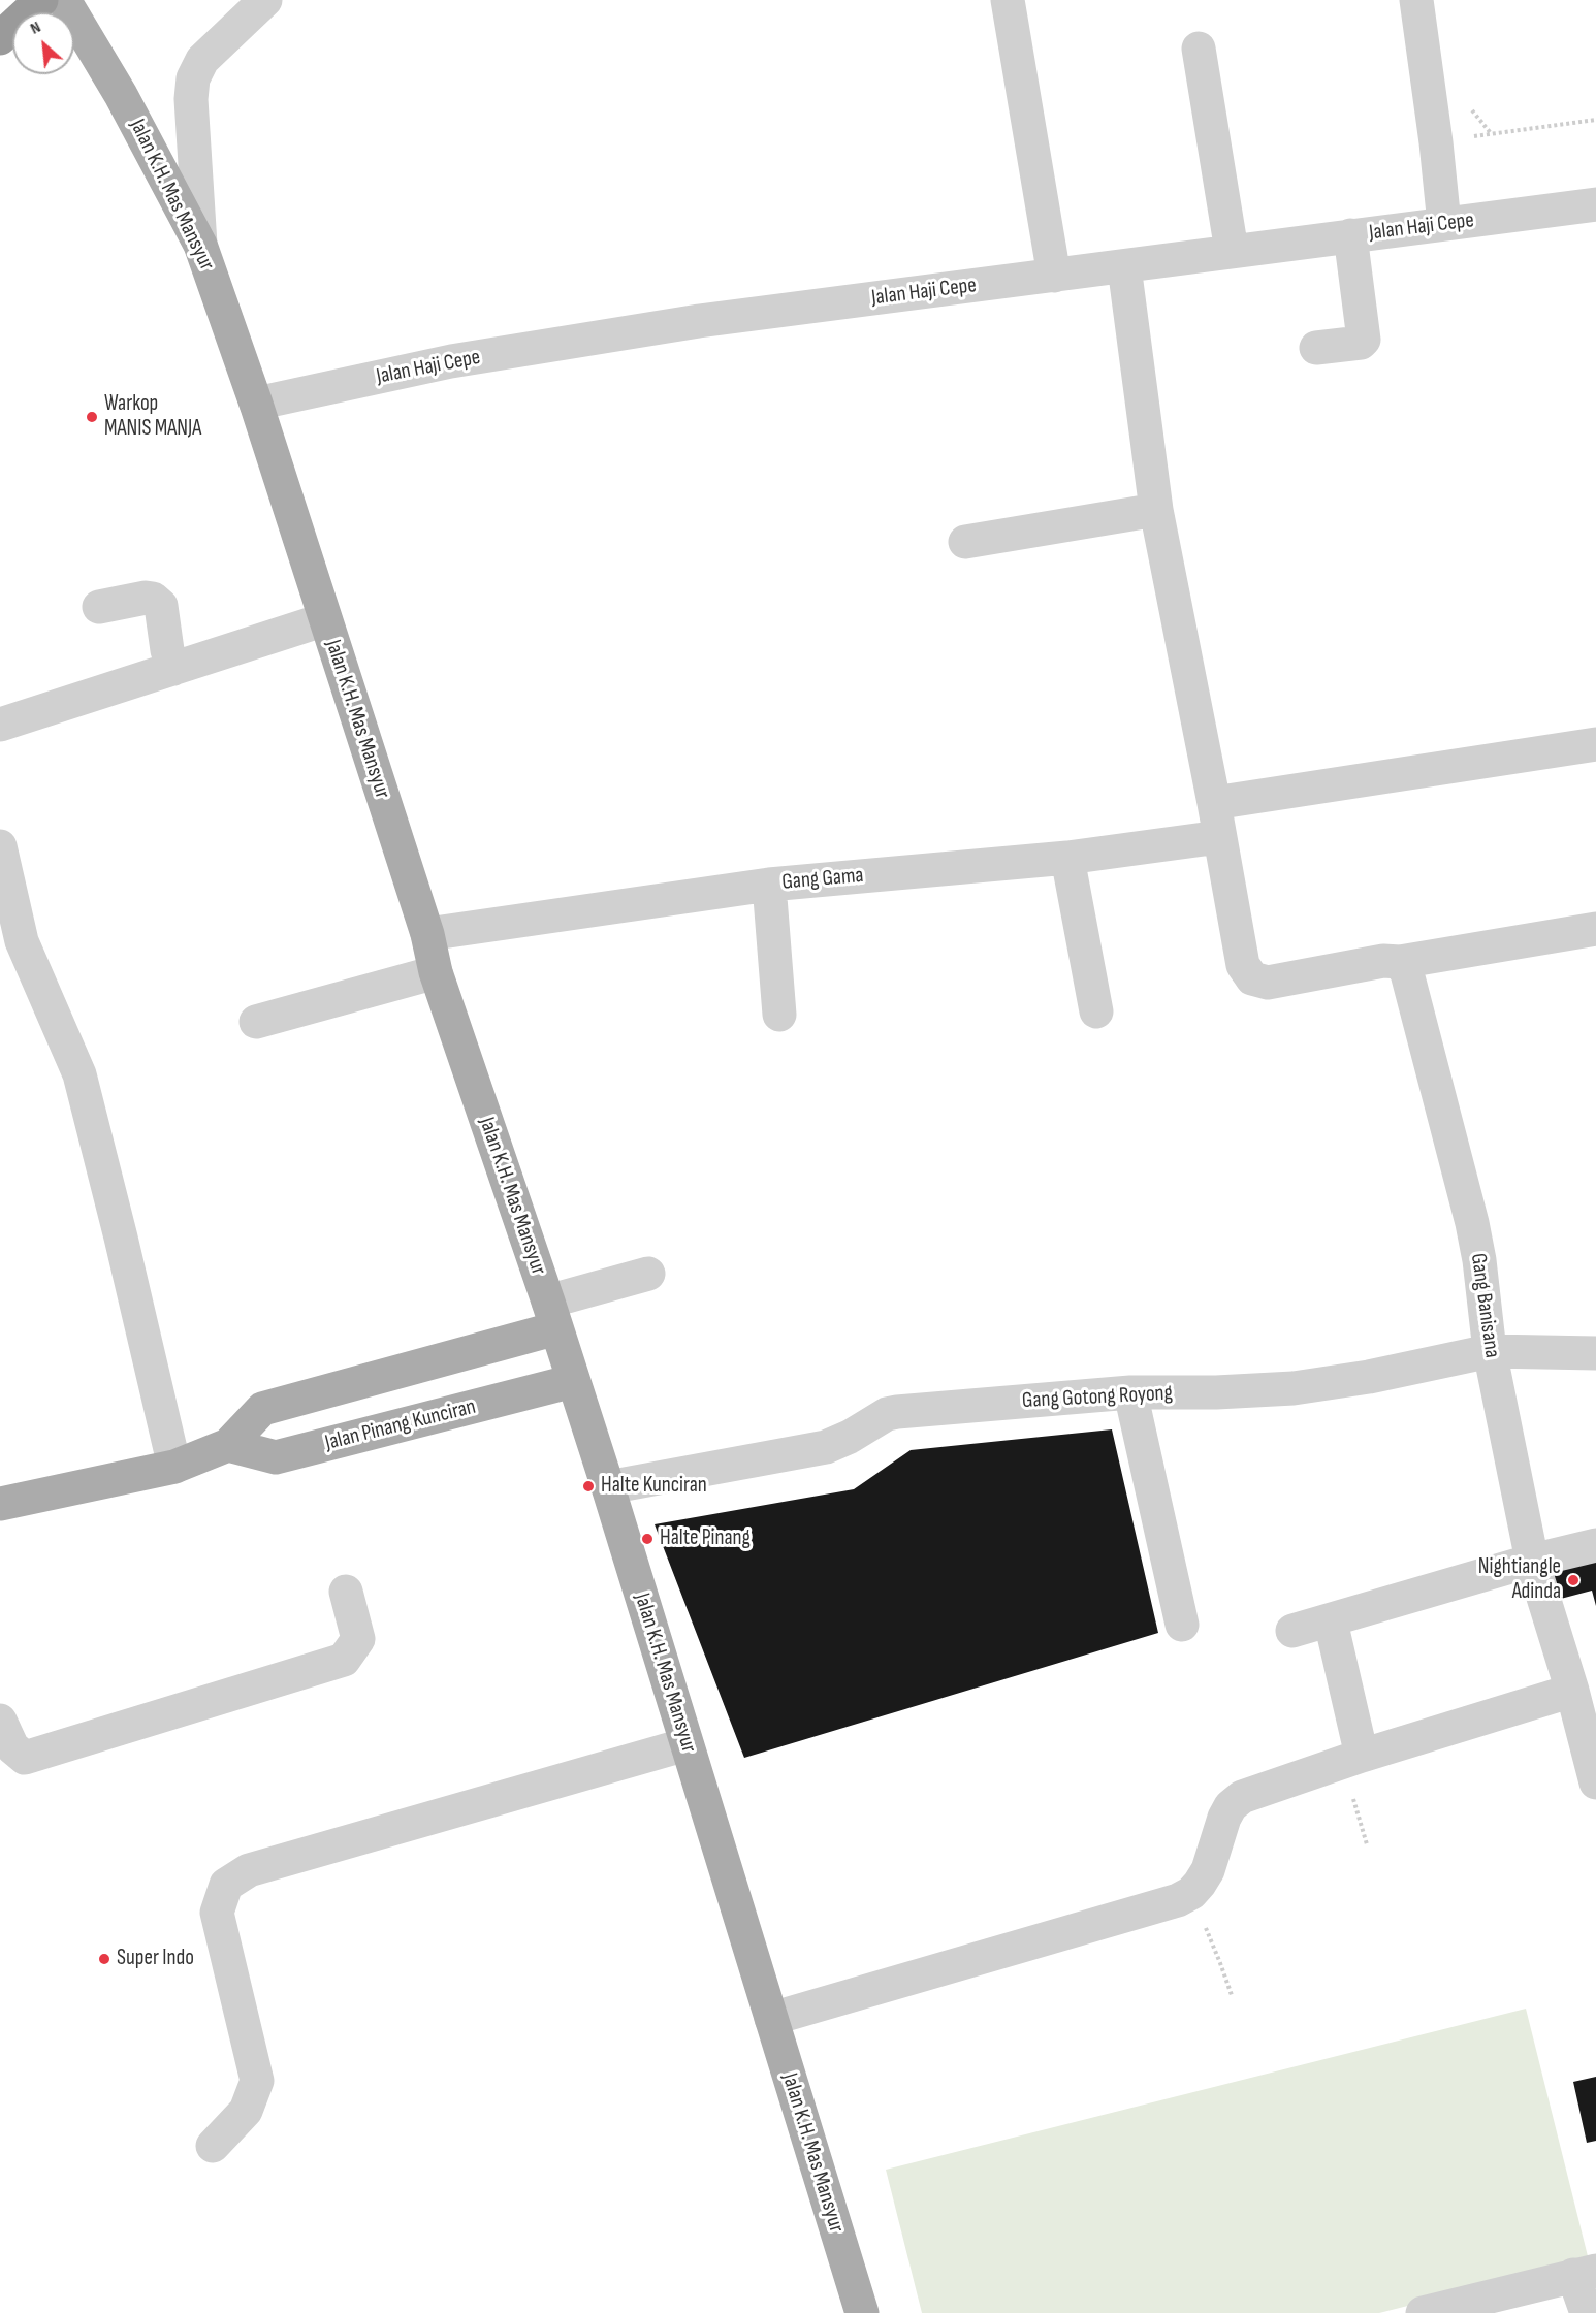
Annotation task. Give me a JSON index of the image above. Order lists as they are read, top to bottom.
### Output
{
  "streets": {
    "main road": ["Jalan K.H. Mas Mansyur", "Jalan Pinang Kunciran"],
    "street": [
      "Jalan Haji Cepe",
      "Gang Gama",
      "Gang Banisana",
      "Gang Gotong Royong"
    ]
  },
  "crossings": [
    ["Jalan K.H. Mas Mansyur", "Jalan Haji Cepe"],
    ["Jalan K.H. Mas Mansyur", "Gang Gama"],
    ["Jalan K.H. Mas Mansyur", "Gang Gotong Royong"],
    ["Jalan K.H. Mas Mansyur", "Jalan Pinang Kunciran"],
    ["Gang Banisana", "Gang Gotong Royong"]
  ],
  "places": [
    "Warkop MANIS MANJA",
    "Halte Kunciran",
    "Halte Pinang",
    "Nightiangle Adinda",
    "Super Indo"
  ],
  "north": "top left"
}
